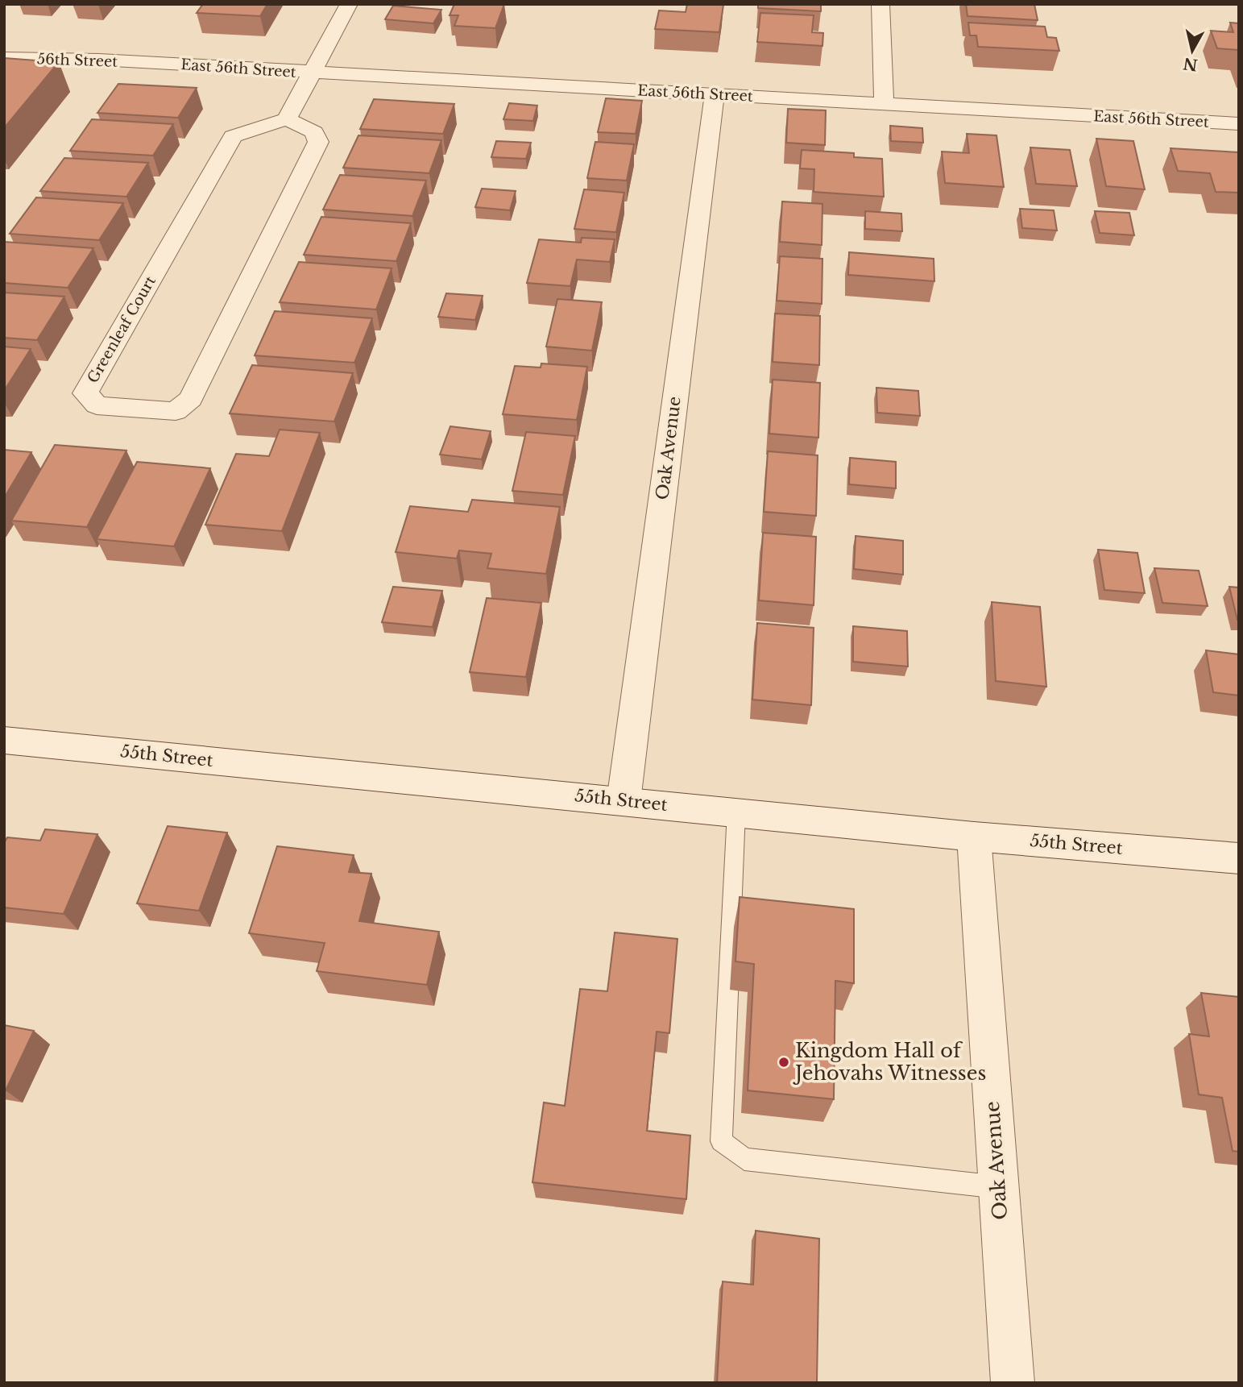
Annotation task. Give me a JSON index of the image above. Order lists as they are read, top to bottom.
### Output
{
  "streets": {
    "street": [
      "56th Street",
      "East 56th Street",
      "Greenleaf Court",
      "Oak Avenue",
      "55th Street"
    ]
  },
  "crossings": [
    ["56th Street", "East 56th Street"],
    ["East 56th Street", "Oak Avenue"],
    ["Oak Avenue", "55th Street"]
  ],
  "places": ["Kingdom Hall of Jehovahs Witnesses"],
  "north": "bottom"
}
